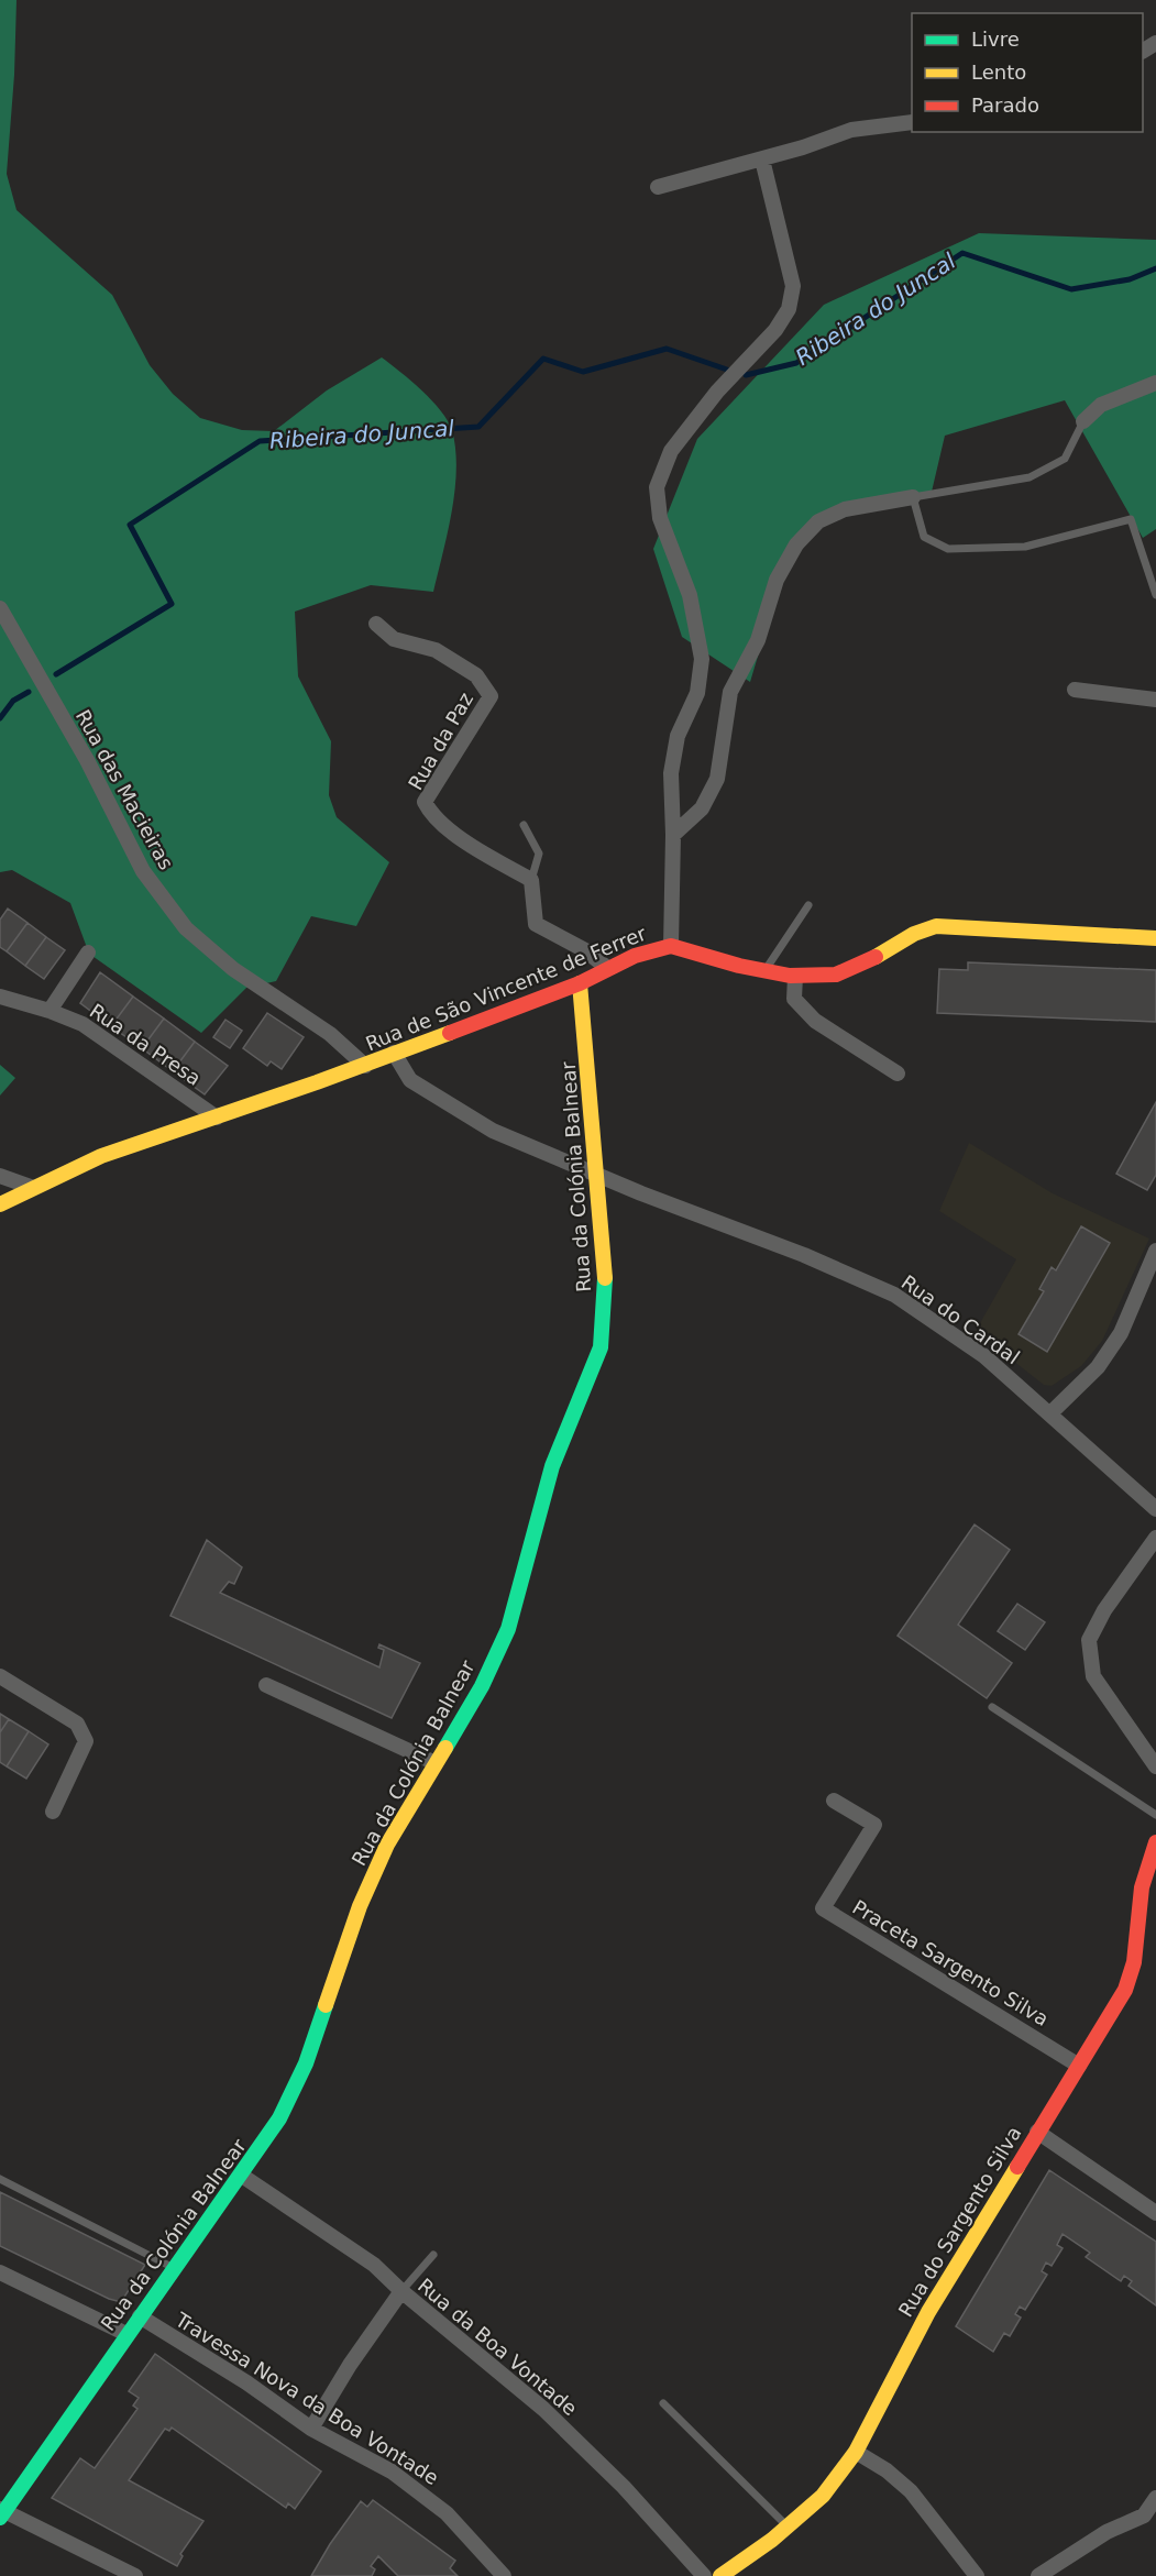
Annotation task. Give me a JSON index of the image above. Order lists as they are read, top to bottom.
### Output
{
  "streets": {
    "street": [
      "Rua da Paz",
      "Rua das Macieiras",
      "Rua de São Vincente de Ferrer",
      "Rua da Presa",
      "Rua da Colónia Balnear",
      "Rua do Cardal",
      "Praceta Sargento Silva",
      "Rua do Sargento Silva",
      "Rua da Boa Vontade",
      "Travessa Nova da Boa Vontade"
    ]
  },
  "crossings": [
    ["Rua das Macieiras", "Rua de São Vincente de Ferrer"],
    ["Rua de São Vincente de Ferrer", "Rua da Presa"],
    ["Rua de São Vincente de Ferrer", "Rua da Colónia Balnear"],
    ["Rua de São Vincente de Ferrer", "Rua do Cardal"],
    ["Rua da Colónia Balnear", "Rua do Cardal"],
    ["Rua da Colónia Balnear", "Rua da Boa Vontade"],
    ["Rua da Colónia Balnear", "Travessa Nova da Boa Vontade"],
    ["Praceta Sargento Silva", "Rua do Sargento Silva"]
  ],
  "water": ["Ribeira do Juncal"],
  "legend": ["Livre", "Lento", "Parado"]
}
